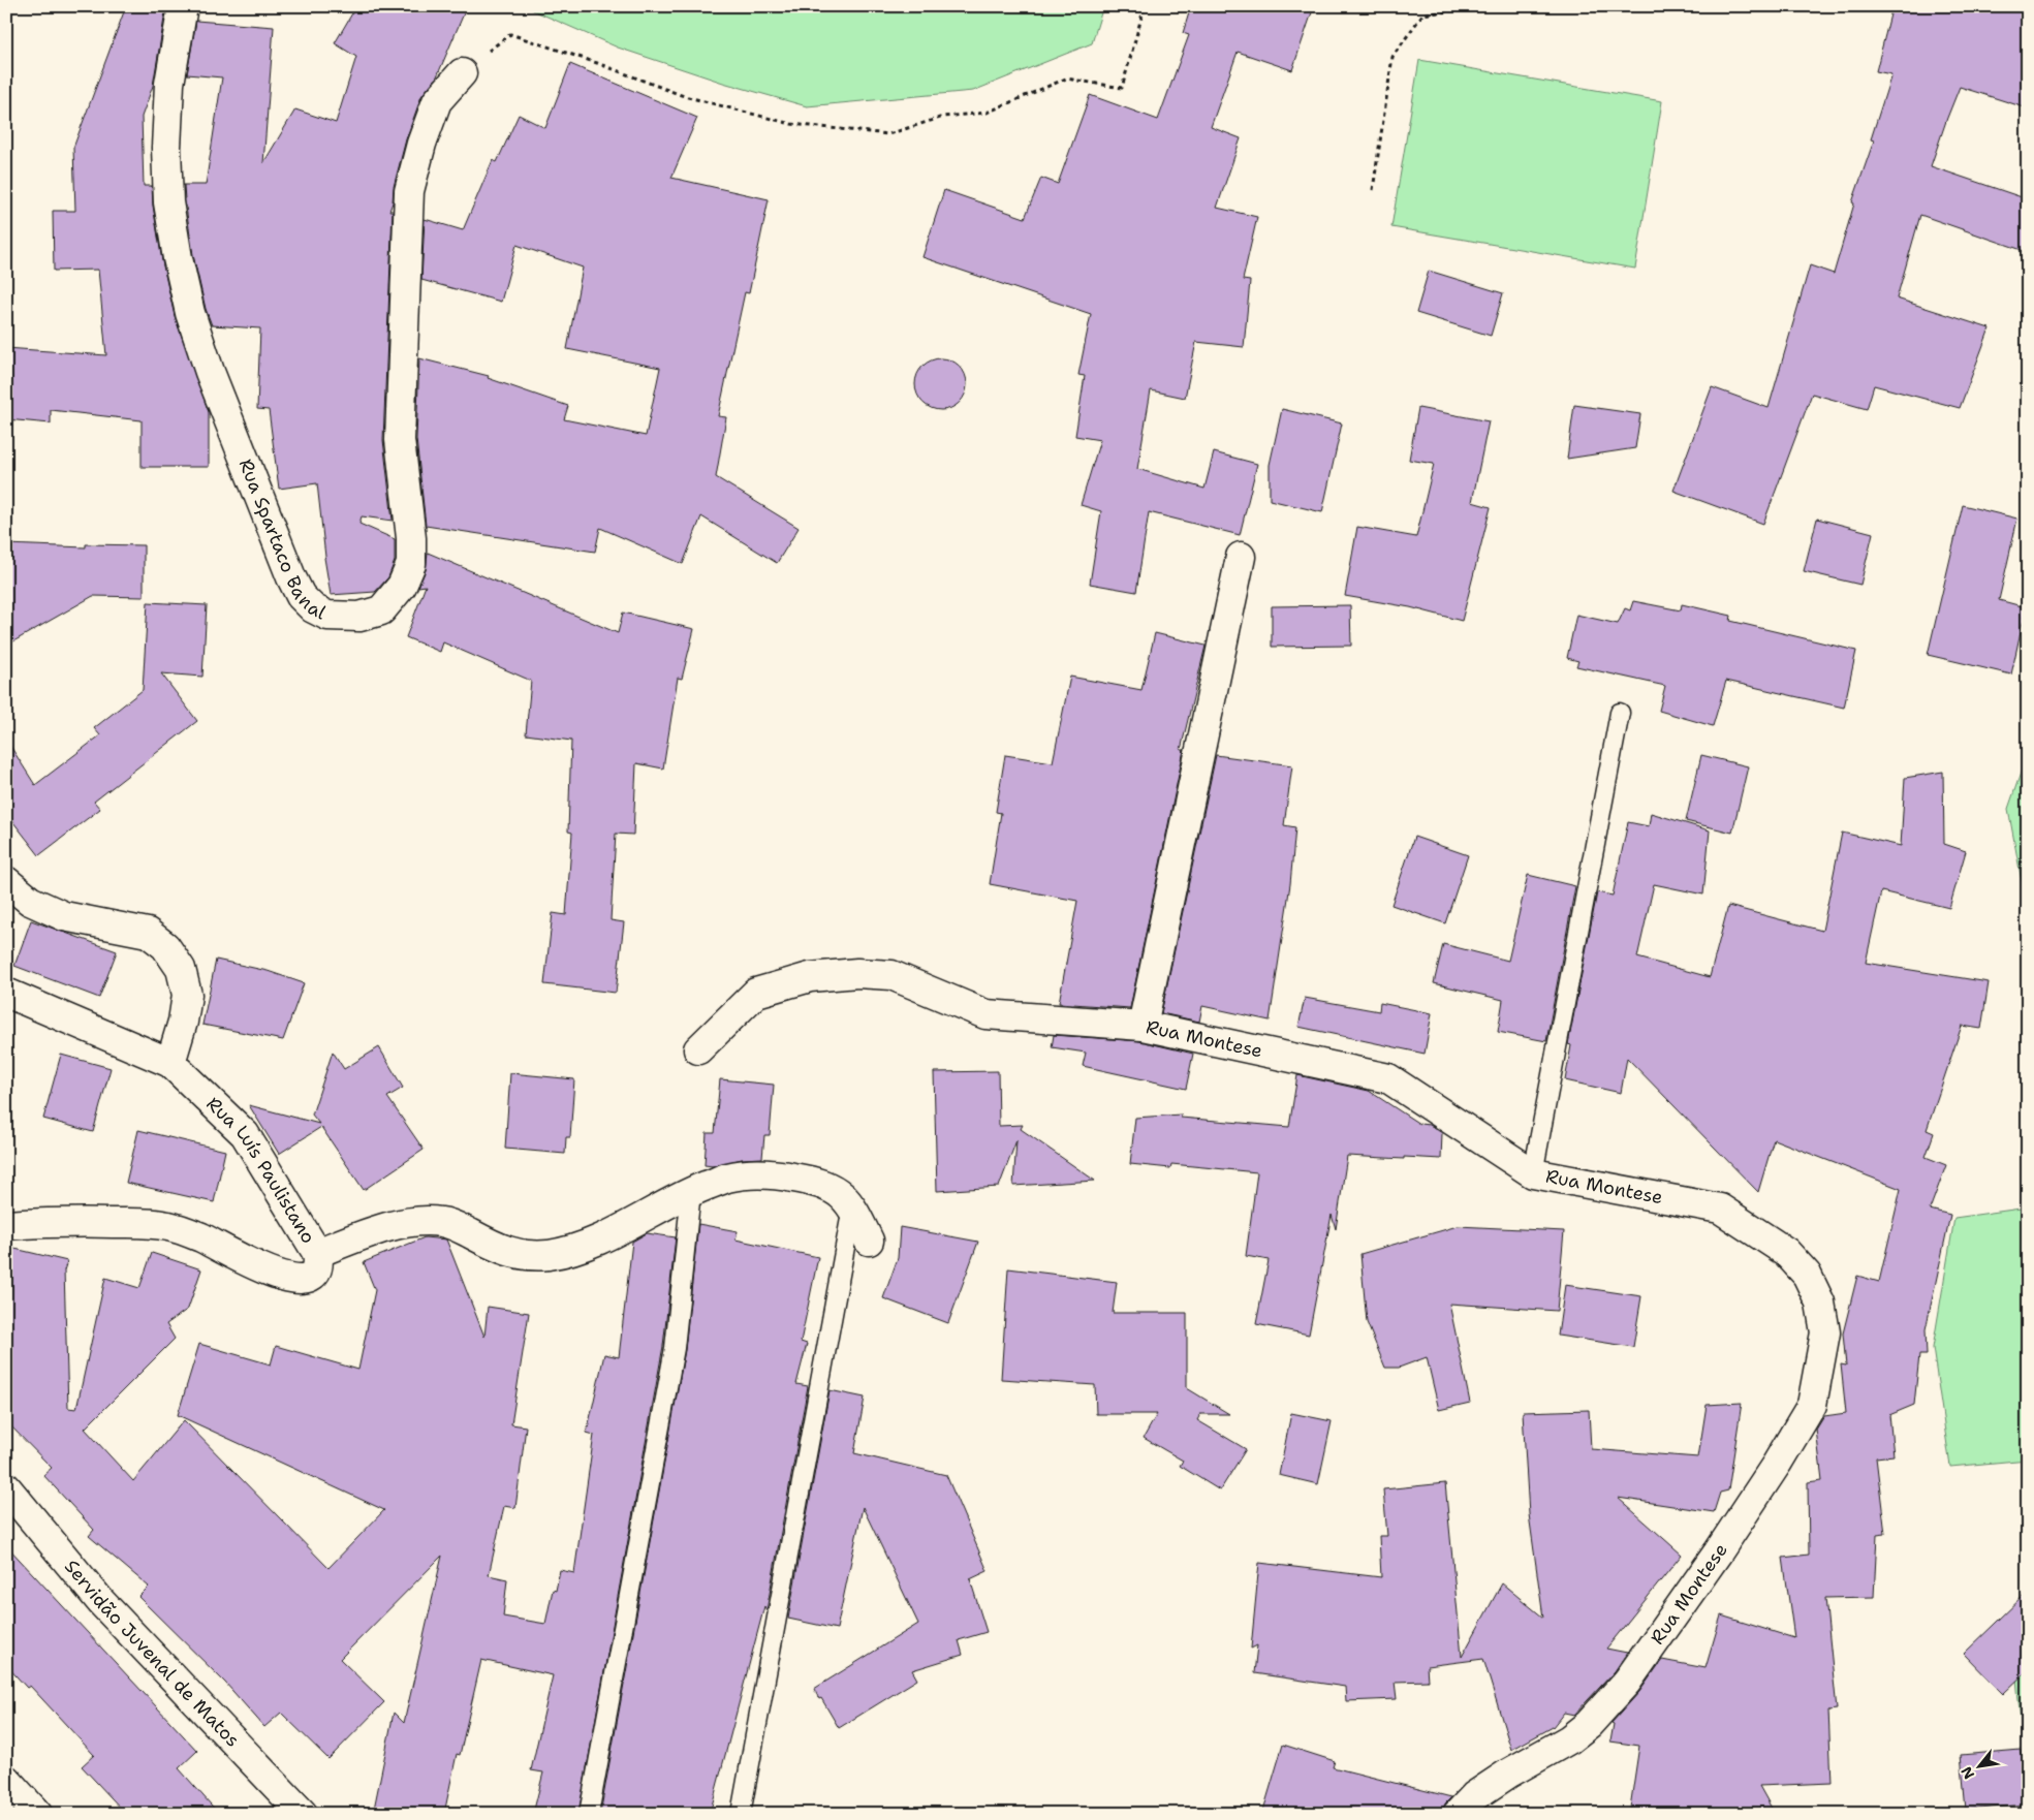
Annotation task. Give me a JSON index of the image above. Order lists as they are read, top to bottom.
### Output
{
  "streets": {
    "street": [
      "Rua Spartaco Banal",
      "Rua Montese",
      "Rua Luís Paulistano",
      "Servidão Juvenal de Matos"
    ]
  },
  "north": "bottom left"
}
